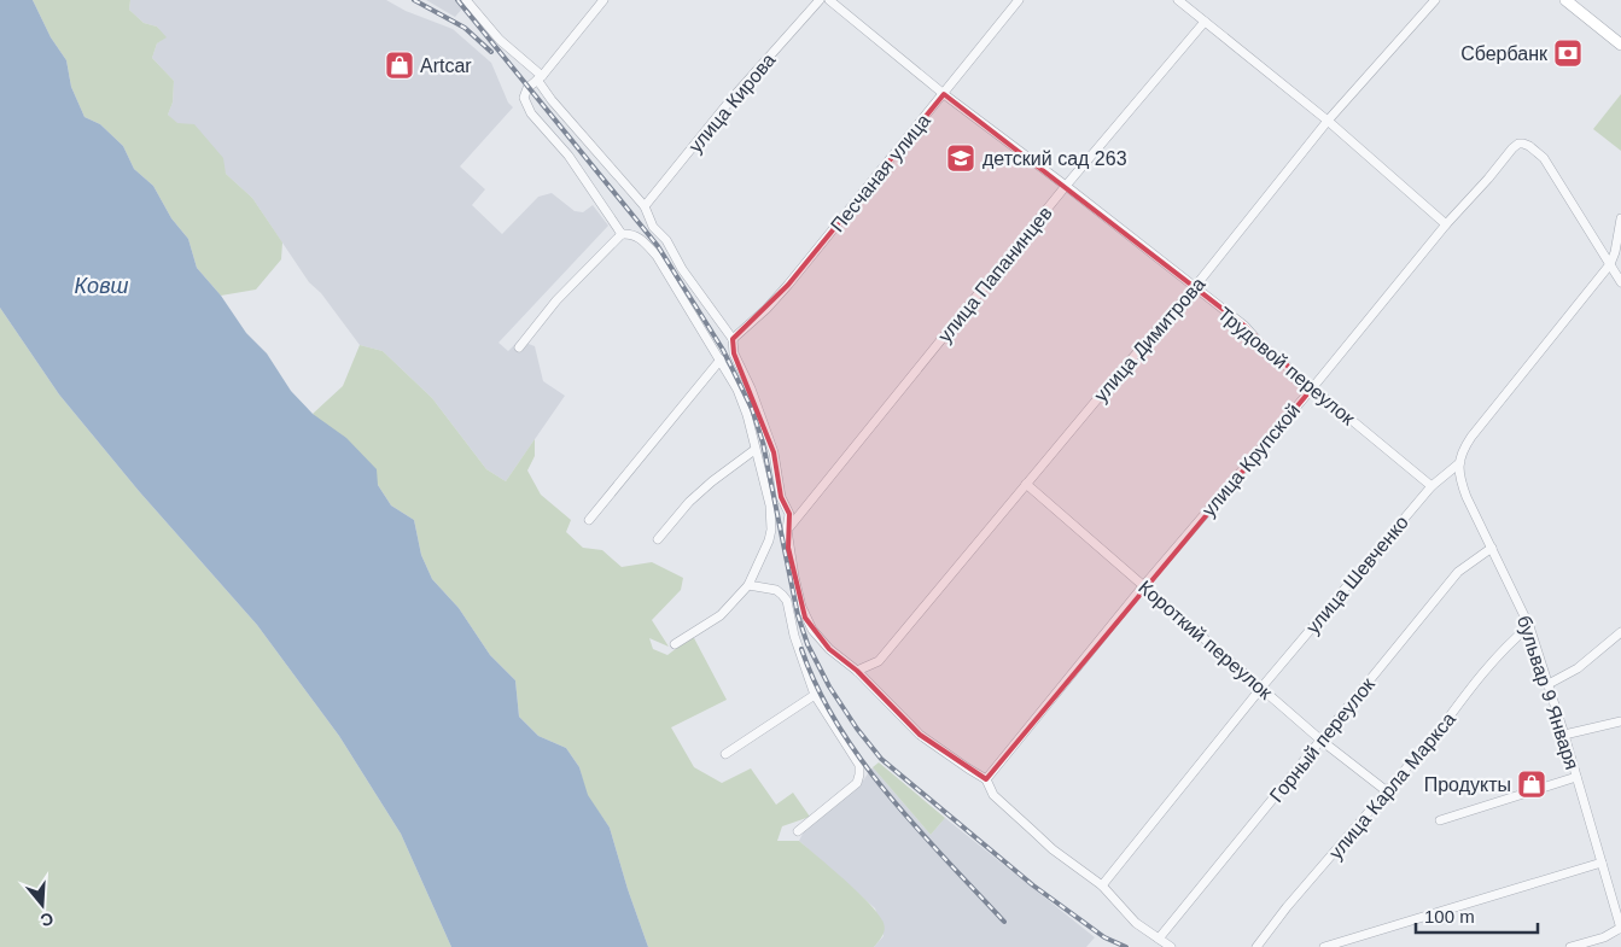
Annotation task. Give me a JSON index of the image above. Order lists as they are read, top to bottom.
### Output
{
  "streets": {
    "street": [
      "улица Кирова",
      "Песчаная улица",
      "улица Папанинцев",
      "улица Димитрова",
      "Трудовой переулок",
      "улица Крупской",
      "улица Шевченко",
      "Короткий переулок",
      "бульвар 9 Января",
      "Горный переулок",
      "улица Карла Маркса"
    ]
  },
  "crossings": [
    ["Песчаная улица", "Трудовой переулок"],
    ["улица Папанинцев", "Трудовой переулок"],
    ["улица Димитрова", "Трудовой переулок"],
    ["улица Димитрова", "Короткий переулок"],
    ["Трудовой переулок", "улица Крупской"],
    ["Трудовой переулок", "улица Шевченко"],
    ["улица Крупской", "улица Шевченко"],
    ["улица Крупской", "Короткий переулок"],
    ["улица Шевченко", "Короткий переулок"],
    ["улица Шевченко", "бульвар 9 Января"],
    ["Короткий переулок", "Горный переулок"],
    ["Короткий переулок", "улица Карла Маркса"],
    ["бульвар 9 Января", "Горный переулок"],
    ["бульвар 9 Января", "улица Карла Маркса"]
  ],
  "water": ["Ковш"],
  "places": {
    "bank": ["Сбербанк"],
    "shop": ["Artcar", "Продукты"],
    "school or university": ["детский сад 263"]
  },
  "scale_bar": "100 m",
  "north": "bottom"
}
